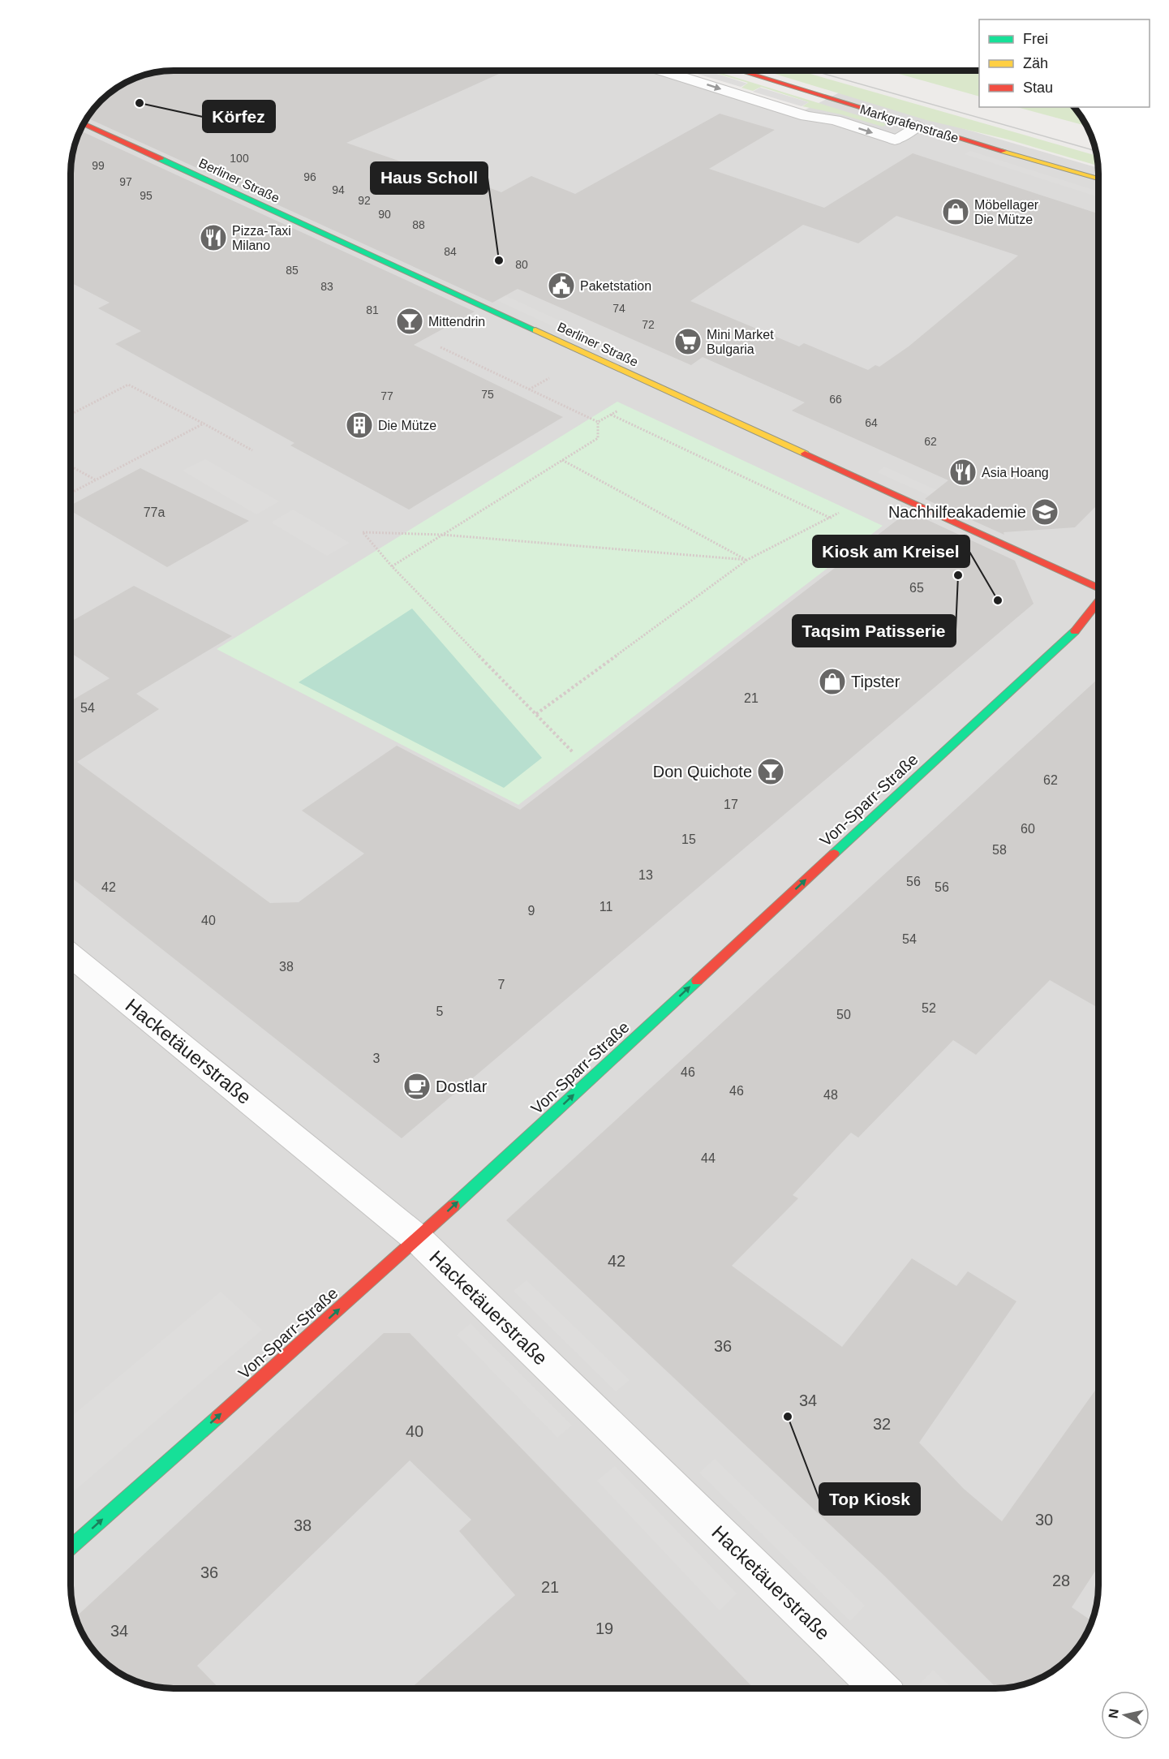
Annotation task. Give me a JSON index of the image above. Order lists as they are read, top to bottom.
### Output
{
  "streets": {
    "street": [
      "Markgrafenstraße",
      "Berliner Straße",
      "Von-Sparr-Straße",
      "Hacketäuerstraße"
    ]
  },
  "crossings": [
    ["Von-Sparr-Straße", "Hacketäuerstraße"]
  ],
  "one_way": ["Von-Sparr-Straße"],
  "places": {
    "other": [
      "Körfez",
      "Haus Scholl",
      "Taqsim Patisserie",
      "Kiosk am Kreisel",
      "Top Kiosk"
    ],
    "shop": ["Möbellager Die Mütze", "Tipster"],
    "restaurant": ["Pizza-Taxi Milano", "Asia Hoang"],
    "public building": ["Paketstation"],
    "bar": ["Mittendrin", "Don Quichote"],
    "supermarket": ["Mini Market Bulgaria"],
    "building": ["Die Mütze"],
    "school or university": ["Nachhilfeakademie"],
    "cafe": ["Dostlar"]
  },
  "house_numbers": [
    "100",
    "99",
    "96",
    "97",
    "94",
    "95",
    "92",
    "90",
    "88",
    "84",
    "80",
    "85",
    "83",
    "74",
    "81",
    "72",
    "75",
    "77",
    "66",
    "64",
    "62",
    "77a",
    "65",
    "21",
    "54",
    "62",
    "17",
    "60",
    "15",
    "58",
    "13",
    "56",
    "42",
    "56",
    "11",
    "9",
    "40",
    "54",
    "38",
    "7",
    "52",
    "5",
    "50",
    "3",
    "46",
    "46",
    "48",
    "44",
    "42",
    "36",
    "34",
    "32",
    "40",
    "30",
    "38",
    "36",
    "28",
    "21",
    "19",
    "34"
  ],
  "legend": ["Frei", "Zäh", "Stau"],
  "north": "left"
}
